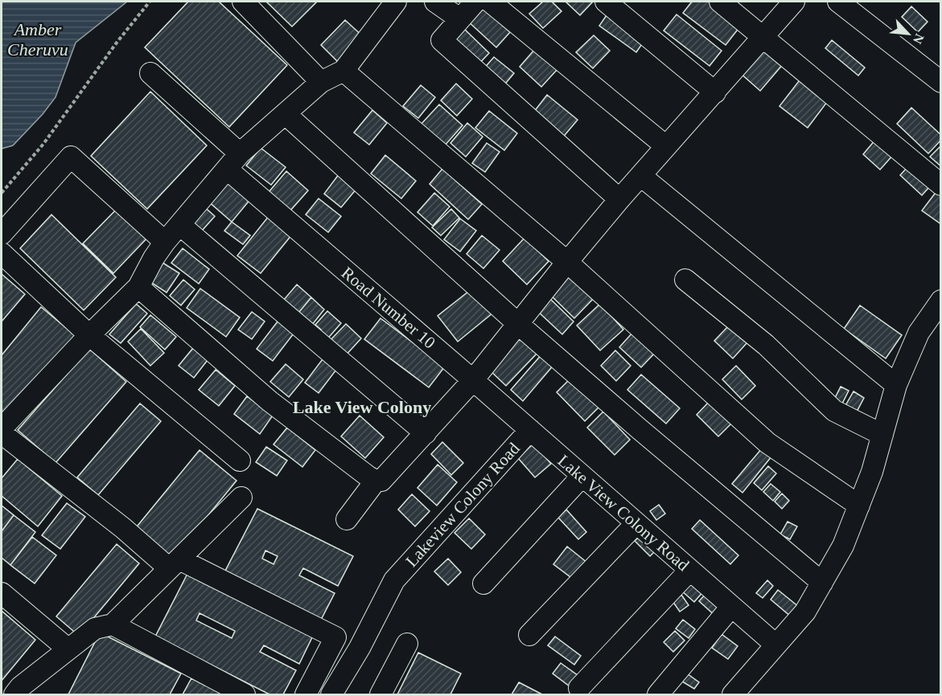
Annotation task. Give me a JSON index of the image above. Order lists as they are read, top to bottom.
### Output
{
  "streets": {
    "street": ["Road Number 10", "Lakeview Colony Road", "Lake View Colony Road"]
  },
  "crossings": [
    ["Road Number 10", "Lake View Colony Road"],
    ["Lakeview Colony Road", "Lake View Colony Road"]
  ],
  "districts": ["Lake View Colony"],
  "water": ["Amber Cheruvu"],
  "north": "bottom right"
}
